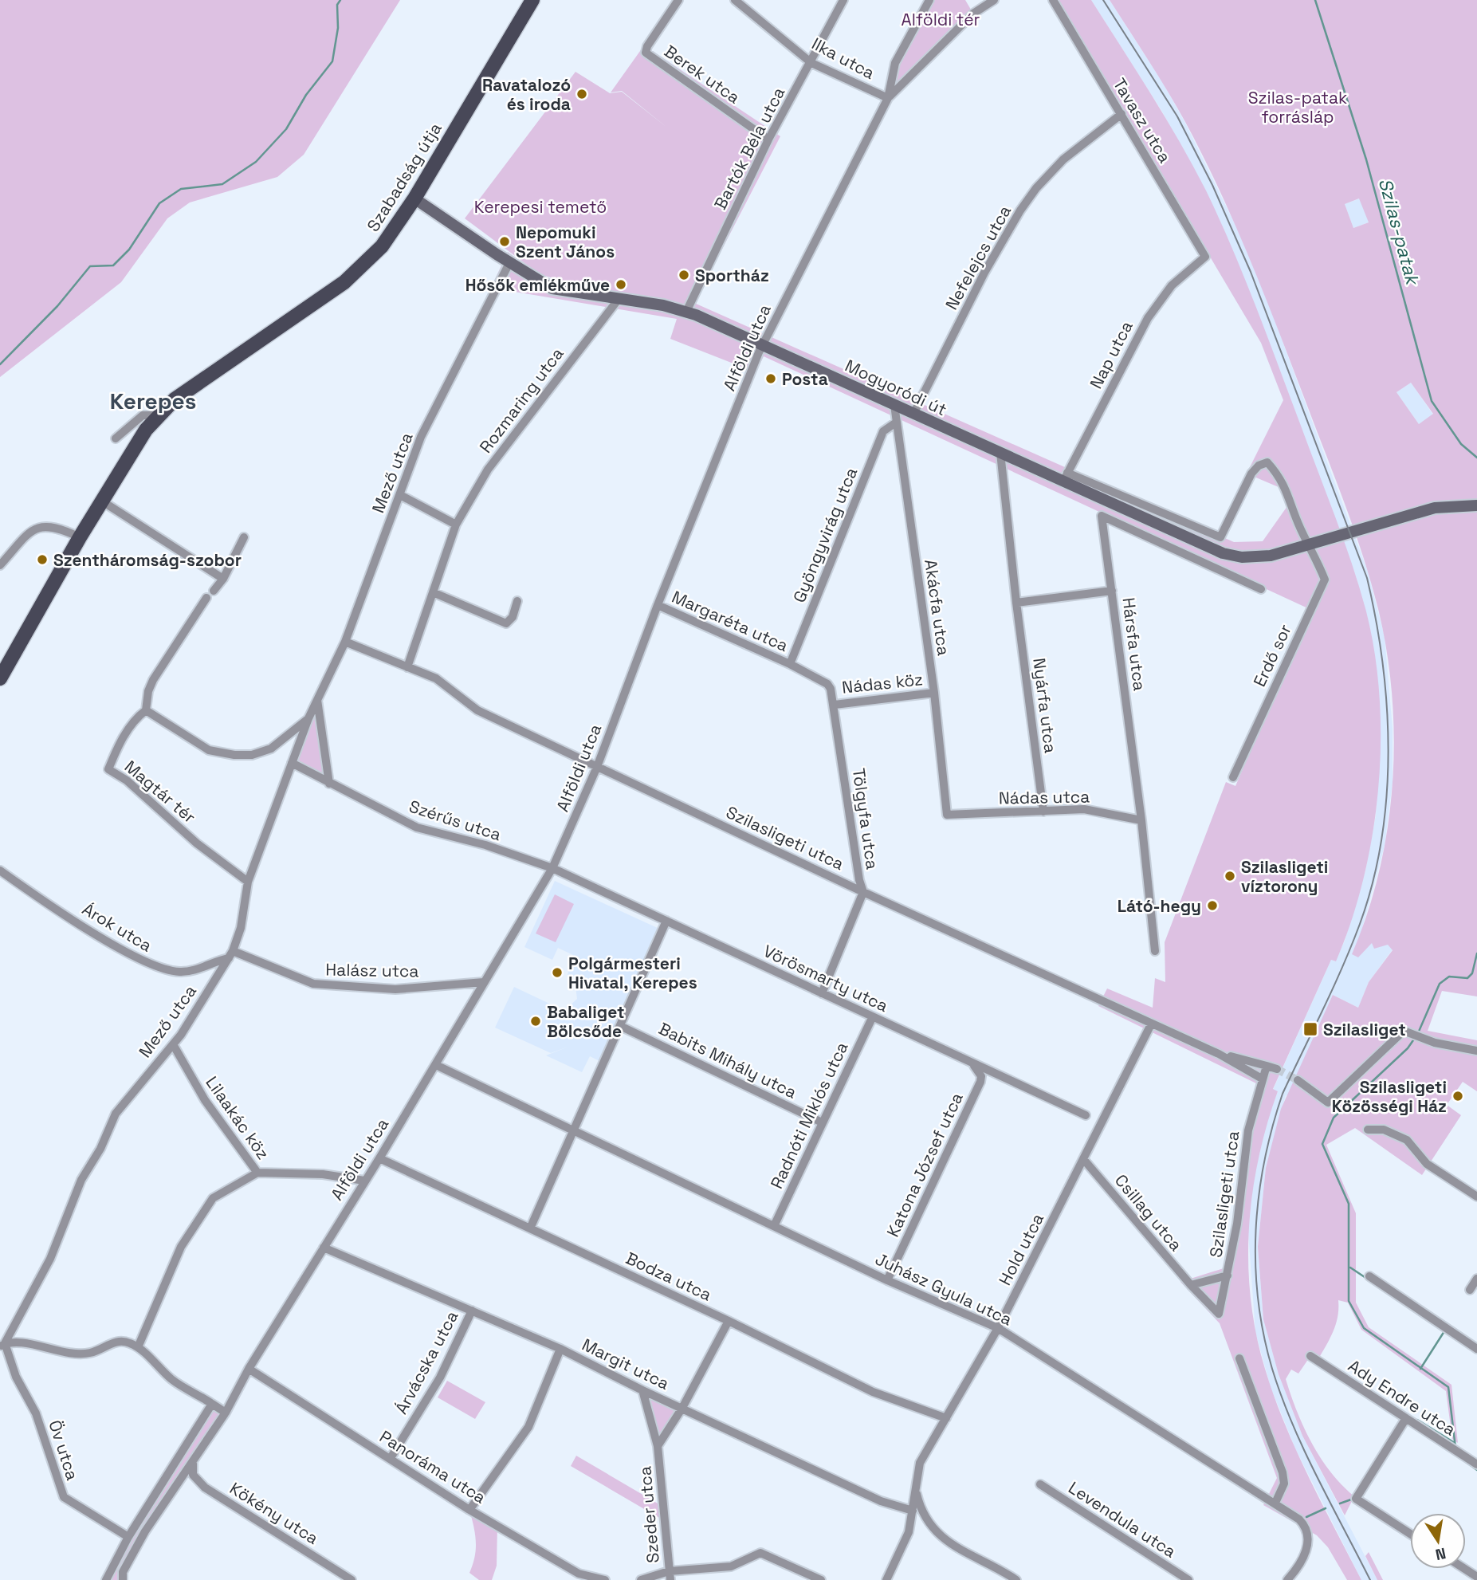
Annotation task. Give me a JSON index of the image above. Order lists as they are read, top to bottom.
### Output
{
  "streets": {
    "main road": ["Szabadság útja"],
    "street": [
      "Ilka utca",
      "Berek utca",
      "Tavasz utca",
      "Bartók Béla utca",
      "Nefelejcs utca",
      "Alföldi utca",
      "Nap utca",
      "Mogyoródi út",
      "Rozmaring utca",
      "Mező utca",
      "Gyöngyvirág utca",
      "Akácfa utca",
      "Margaréta utca",
      "Hársfa utca",
      "Erdő sor",
      "Nádas köz",
      "Nyárfa utca",
      "Magtár tér",
      "Nádas utca",
      "Tölgyfa utca",
      "Szérűs utca",
      "Szilasligeti utca",
      "Árok utca",
      "Halász utca",
      "Vörösmarty utca",
      "Babits Mihály utca",
      "Radnóti Miklós utca",
      "Lilaakác köz",
      "Katona József utca",
      "Csillag utca",
      "Hold utca",
      "Bodza utca",
      "Juhász Gyula utca",
      "Árvácska utca",
      "Margit utca",
      "Ady Endre utca",
      "Öv utca",
      "Panoráma utca",
      "Kökény utca",
      "Szeder utca",
      "Levendula utca"
    ]
  },
  "crossings": [
    ["Ilka utca", "Bartók Béla utca"],
    ["Ilka utca", "Alföldi utca"],
    ["Berek utca", "Bartók Béla utca"],
    ["Tavasz utca", "Nefelejcs utca"],
    ["Tavasz utca", "Nap utca"],
    ["Bartók Béla utca", "Mogyoródi út"],
    ["Szabadság útja", "Mogyoródi út"],
    ["Nefelejcs utca", "Mogyoródi út"],
    ["Alföldi utca", "Mogyoródi út"],
    ["Alföldi utca", "Margaréta utca"],
    ["Alföldi utca", "Szérűs utca"],
    ["Alföldi utca", "Szilasligeti utca"],
    ["Alföldi utca", "Halász utca"],
    ["Alföldi utca", "Vörösmarty utca"],
    ["Alföldi utca", "Lilaakác köz"],
    ["Alföldi utca", "Bodza utca"],
    ["Alföldi utca", "Juhász Gyula utca"],
    ["Alföldi utca", "Margit utca"],
    ["Alföldi utca", "Panoráma utca"],
    ["Alföldi utca", "Kökény utca"],
    ["Nap utca", "Mogyoródi út"],
    ["Mogyoródi út", "Rozmaring utca"],
    ["Mogyoródi út", "Mező utca"],
    ["Mogyoródi út", "Akácfa utca"],
    ["Mogyoródi út", "Erdő sor"],
    ["Mogyoródi út", "Nyárfa utca"],
    ["Rozmaring utca", "Szilasligeti utca"],
    ["Mező utca", "Magtár tér"],
    ["Mező utca", "Szérűs utca"],
    ["Mező utca", "Szilasligeti utca"],
    ["Mező utca", "Árok utca"],
    ["Mező utca", "Halász utca"],
    ["Mező utca", "Lilaakác köz"],
    ["Mező utca", "Öv utca"],
    ["Gyöngyvirág utca", "Akácfa utca"],
    ["Gyöngyvirág utca", "Margaréta utca"],
    ["Gyöngyvirág utca", "Tölgyfa utca"],
    ["Akácfa utca", "Nádas köz"],
    ["Akácfa utca", "Nádas utca"],
    ["Margaréta utca", "Tölgyfa utca"],
    ["Hársfa utca", "Nádas utca"],
    ["Nádas köz", "Tölgyfa utca"],
    ["Nyárfa utca", "Nádas utca"],
    ["Tölgyfa utca", "Szilasligeti utca"],
    ["Tölgyfa utca", "Vörösmarty utca"],
    ["Szérűs utca", "Vörösmarty utca"],
    ["Szilasligeti utca", "Csillag utca"],
    ["Szilasligeti utca", "Hold utca"],
    ["Árok utca", "Halász utca"],
    ["Vörösmarty utca", "Radnóti Miklós utca"],
    ["Vörösmarty utca", "Katona József utca"],
    ["Babits Mihály utca", "Radnóti Miklós utca"],
    ["Radnóti Miklós utca", "Juhász Gyula utca"],
    ["Katona József utca", "Juhász Gyula utca"],
    ["Csillag utca", "Hold utca"],
    ["Hold utca", "Bodza utca"],
    ["Hold utca", "Juhász Gyula utca"],
    ["Hold utca", "Margit utca"],
    ["Bodza utca", "Szeder utca"],
    ["Árvácska utca", "Margit utca"],
    ["Árvácska utca", "Panoráma utca"],
    ["Margit utca", "Szeder utca"]
  ],
  "districts": ["Kerepes"],
  "water": ["Szilas-patak"],
  "parks": ["Alföldi tér", "Szilas-patak forrásláp", "Kerepesi temető"],
  "places": {
    "other": [
      "Ravatalozó és iroda",
      "Nepomuki Szent János",
      "Sportház",
      "Hősők emlékműve",
      "Posta",
      "Szentháromság-szobor",
      "Szilasligeti víztorony",
      "Látó-hegy",
      "Polgármesteri Hivatal, Kerepes",
      "Babaliget Bölcsőde",
      "Szilasligeti Közösségi Ház"
    ],
    "transit": ["Szilasliget"]
  },
  "north": "bottom"
}
